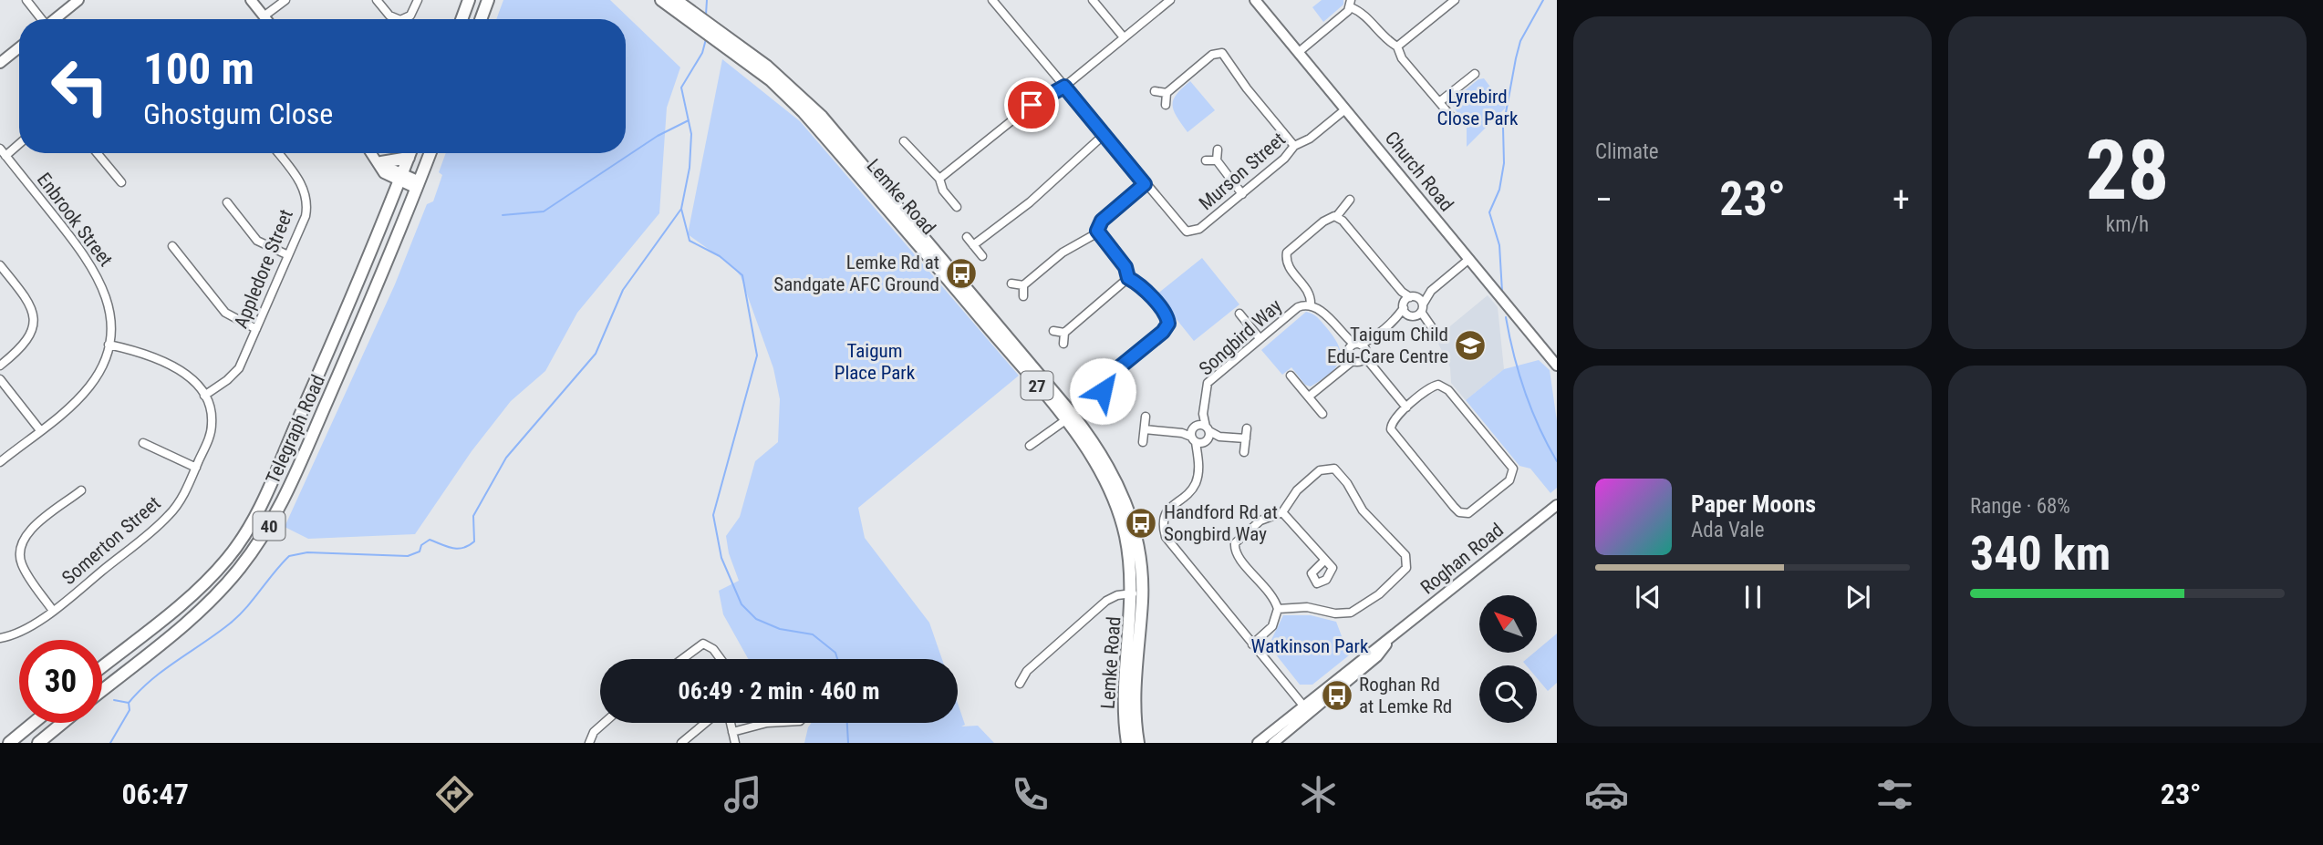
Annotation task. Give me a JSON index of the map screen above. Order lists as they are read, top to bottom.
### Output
{
  "streets": {
    "main road": [
      "Lemke Road",
      "27",
      "Telegraph Road",
      "40"
    ],
    "street": [
      "Murson Street",
      "Church Road",
      "Enbrook Street",
      "Appledore Street",
      "Songbird Way",
      "Somerton Street",
      "Roghan Road"
    ]
  },
  "crossings": [
    ["Murson Street", "Church Road"],
    ["Appledore Street", "Somerton Street"]
  ],
  "parks": ["Lyrebird Close Park", "Taigum Place Park", "Watkinson Park"],
  "places": {
    "bus stop": ["Lemke Rd at Sandgate AFC Ground", "Handford Rd at Songbird Way", "Roghan Rd at Lemke Rd"],
    "school or university": ["Taigum Child Edu-Care Centre"]
  },
  "north": "top left",
  "page": {
    "tile": [
      "Climate",
      ["28", "km/h"],
      ["Range · 68%", "340 km"]
    ],
    "turn": ["100 m", "Ghostgum Close"],
    "heat": ["−", "23°", "+"],
    "song": ["Paper Moons", "Ada Vale"],
    "limit": "30",
    "trip": "06:49 · 2 min · 460 m",
    "tabs": ["06:47", "23°"]
  }
}
